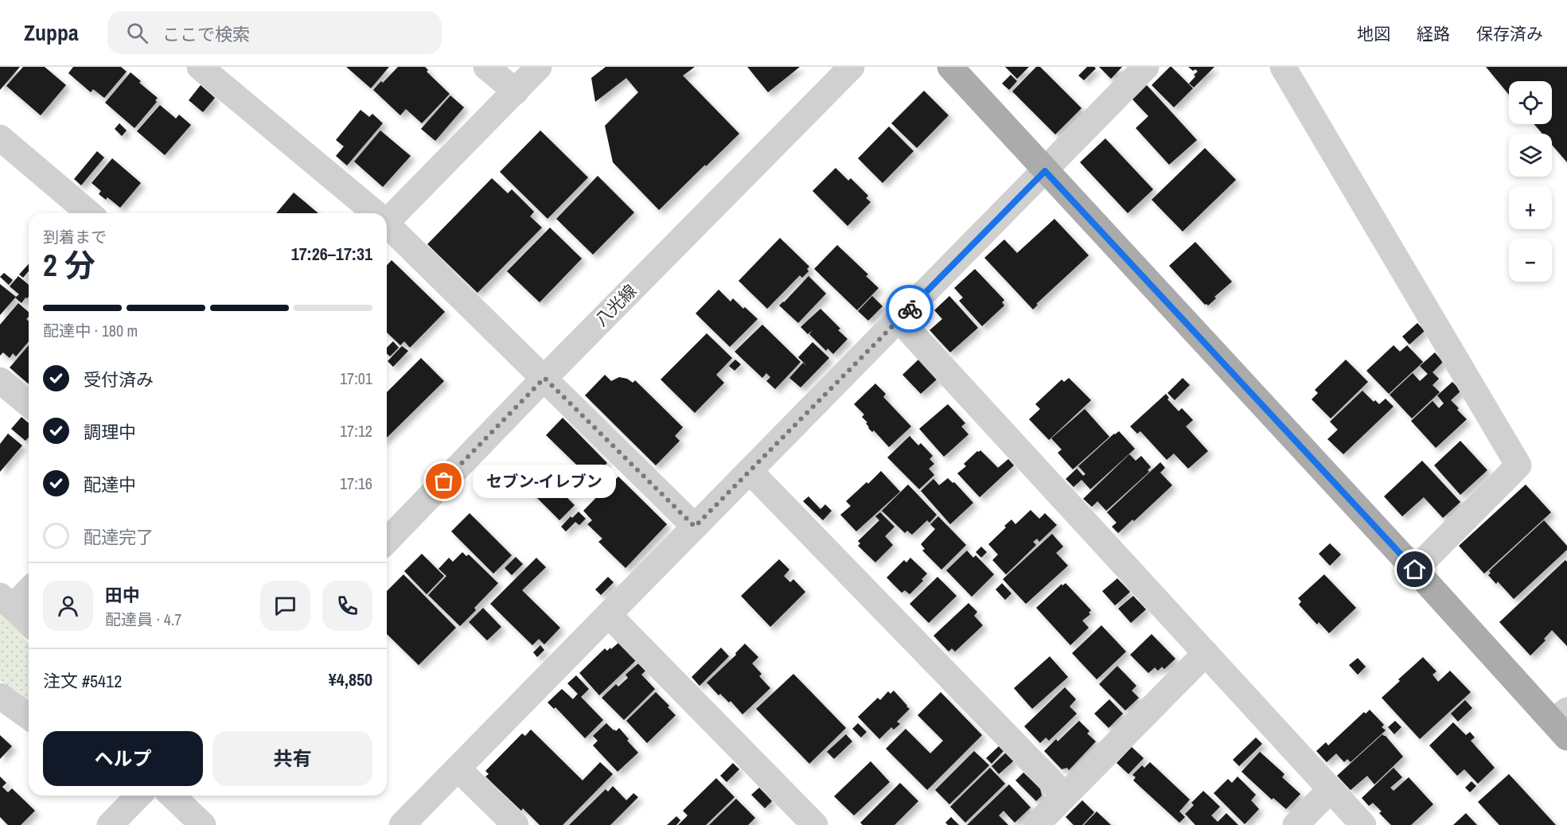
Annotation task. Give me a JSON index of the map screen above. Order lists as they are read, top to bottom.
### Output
{
  "streets": {
    "street": ["八光線"]
  },
  "places": ["セブン-イレブン"],
  "page": {
    "header": "Zuppa",
    "search": "ここで検索",
    "nav": ["地図", "経路", "保存済み"],
    "map_buttons": ["+", "−"],
    "heading": ["2 分", "到着まで", "17:26–17:31"],
    "panel": [
      "田中",
      "配達員 · 4.7",
      "注文 #5412",
      "¥4,850"
    ],
    "bar": "配達中 · 180 m",
    "list": [
      ["受付済み", "17:01"],
      ["調理中", "17:12"],
      ["配達中", "17:16"],
      "配達完了"
    ],
    "bubble": "セブン-イレブン",
    "buttons": ["ヘルプ", "共有"]
  }
}
